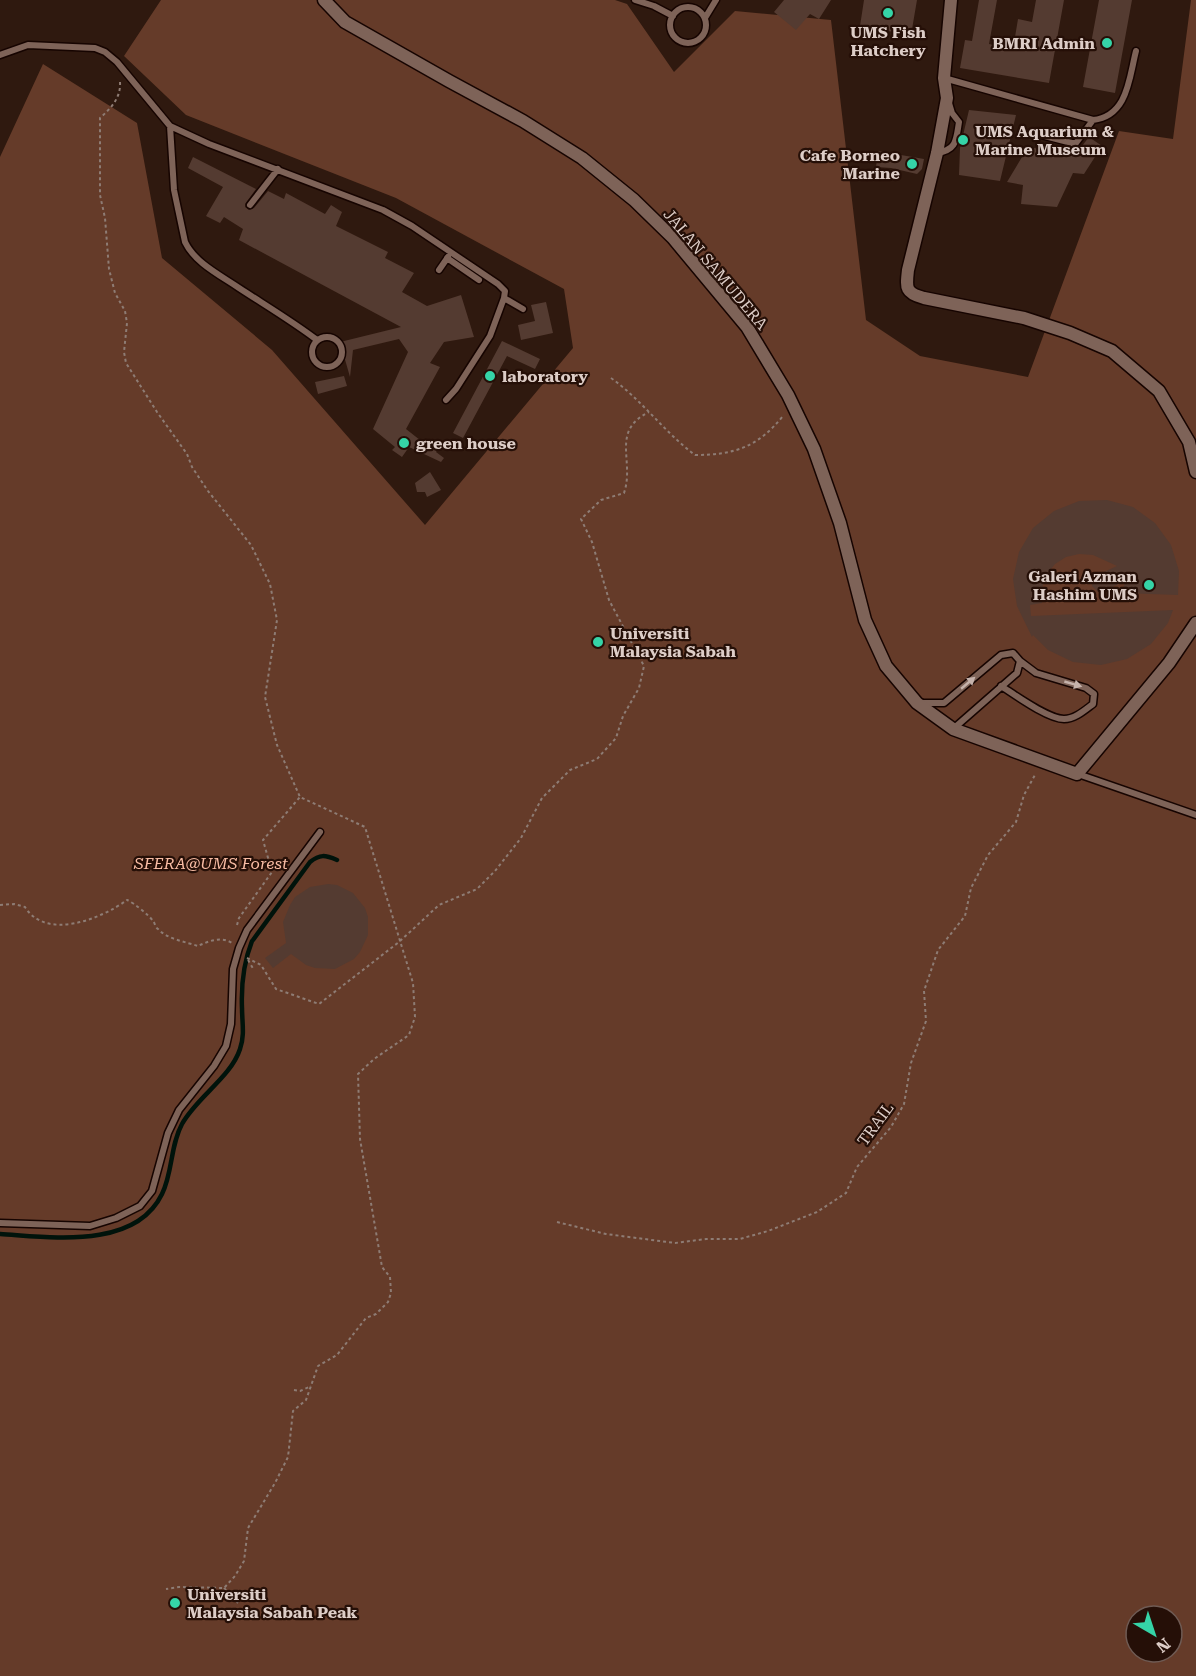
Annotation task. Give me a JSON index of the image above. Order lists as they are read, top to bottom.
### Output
{
  "streets": {
    "street": ["JALAN SAMUDERA"],
    "path": ["TRAIL"]
  },
  "crossings": [
    ["JALAN SAMUDERA", "TRAIL"]
  ],
  "parks": ["SFERA@UMS Forest"],
  "places": [
    "UMS Fish Hatchery",
    "BMRI Admin",
    "UMS Aquarium & Marine Museum",
    "Cafe Borneo Marine",
    "laboratory",
    "green house",
    "Galeri Azman Hashim UMS",
    "Universiti Malaysia Sabah",
    "Universiti Malaysia Sabah Peak"
  ],
  "north": "bottom right"
}
